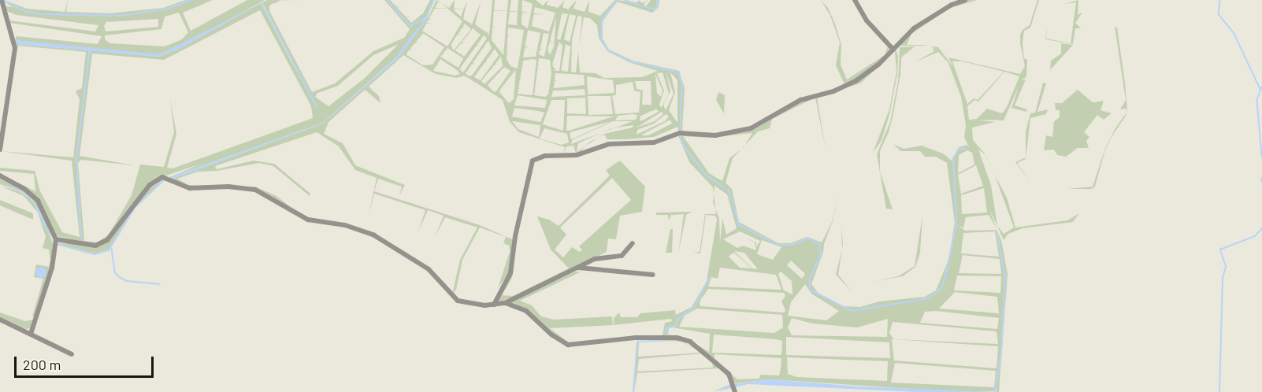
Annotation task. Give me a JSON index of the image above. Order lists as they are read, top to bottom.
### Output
{
  "scale_bar": "200 m"
}
